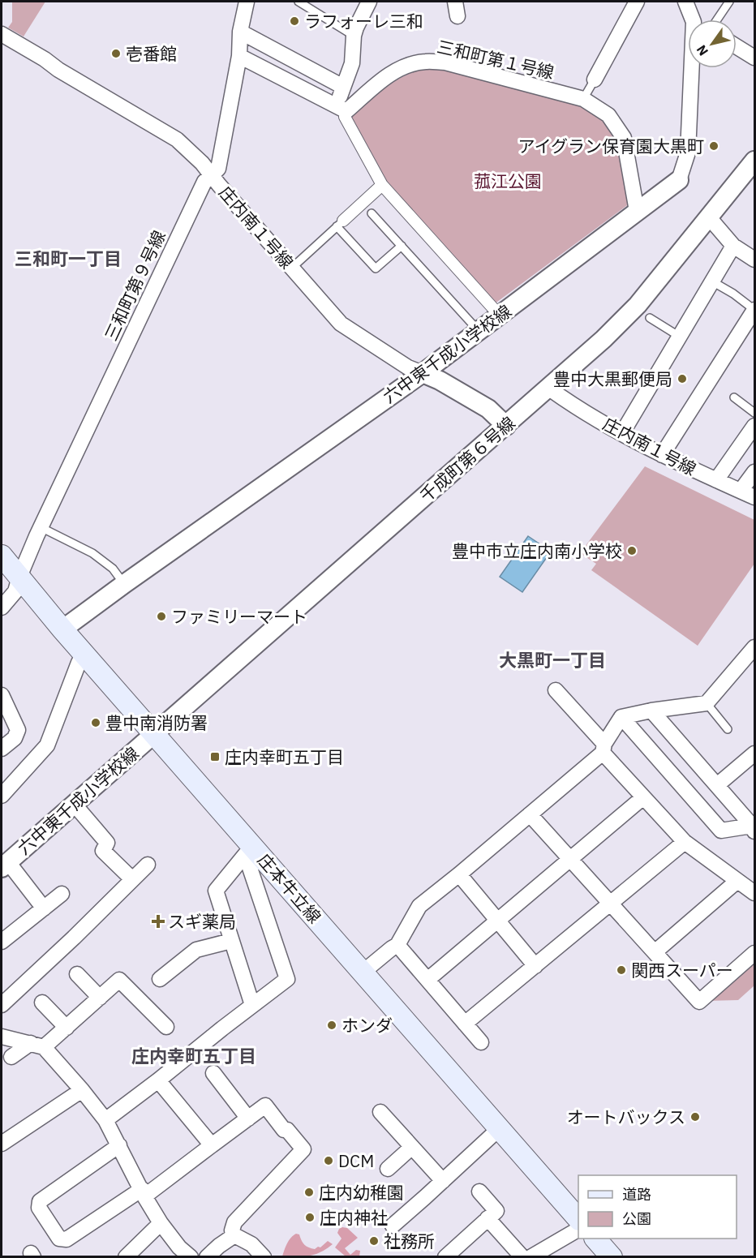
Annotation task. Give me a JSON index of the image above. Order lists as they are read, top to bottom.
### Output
{
  "streets": {
    "main road": ["庄本牛立線"],
    "street": [
      "三和町第１号線",
      "庄内南１号線",
      "三和町第９号線",
      "六中東千成小学校線",
      "千成町第６号線"
    ]
  },
  "crossings": [
    ["三和町第１号線", "六中東千成小学校線"],
    ["庄内南１号線", "三和町第９号線"],
    ["庄内南１号線", "六中東千成小学校線"],
    ["庄内南１号線", "千成町第６号線"],
    ["三和町第９号線", "庄本牛立線"],
    ["六中東千成小学校線", "千成町第６号線"],
    ["六中東千成小学校線", "庄本牛立線"],
    ["千成町第６号線", "庄本牛立線"]
  ],
  "districts": ["三和町一丁目", "大黒町一丁目", "庄内幸町五丁目"],
  "parks": ["菰江公園"],
  "places": {
    "other": [
      "ラフォーレ三和",
      "壱番館",
      "アイグラン保育園大黒町",
      "豊中大黒郵便局",
      "豊中市立庄内南小学校",
      "ファミリーマート",
      "豊中南消防署",
      "関西スーパー",
      "ホンダ",
      "オートバックス",
      "DCM",
      "庄内幼稚園",
      "庄内神社",
      "社務所"
    ],
    "transit": ["庄内幸町五丁目"],
    "health": ["スギ薬局"]
  },
  "legend": ["道路", "公園"],
  "north": "bottom left"
}
